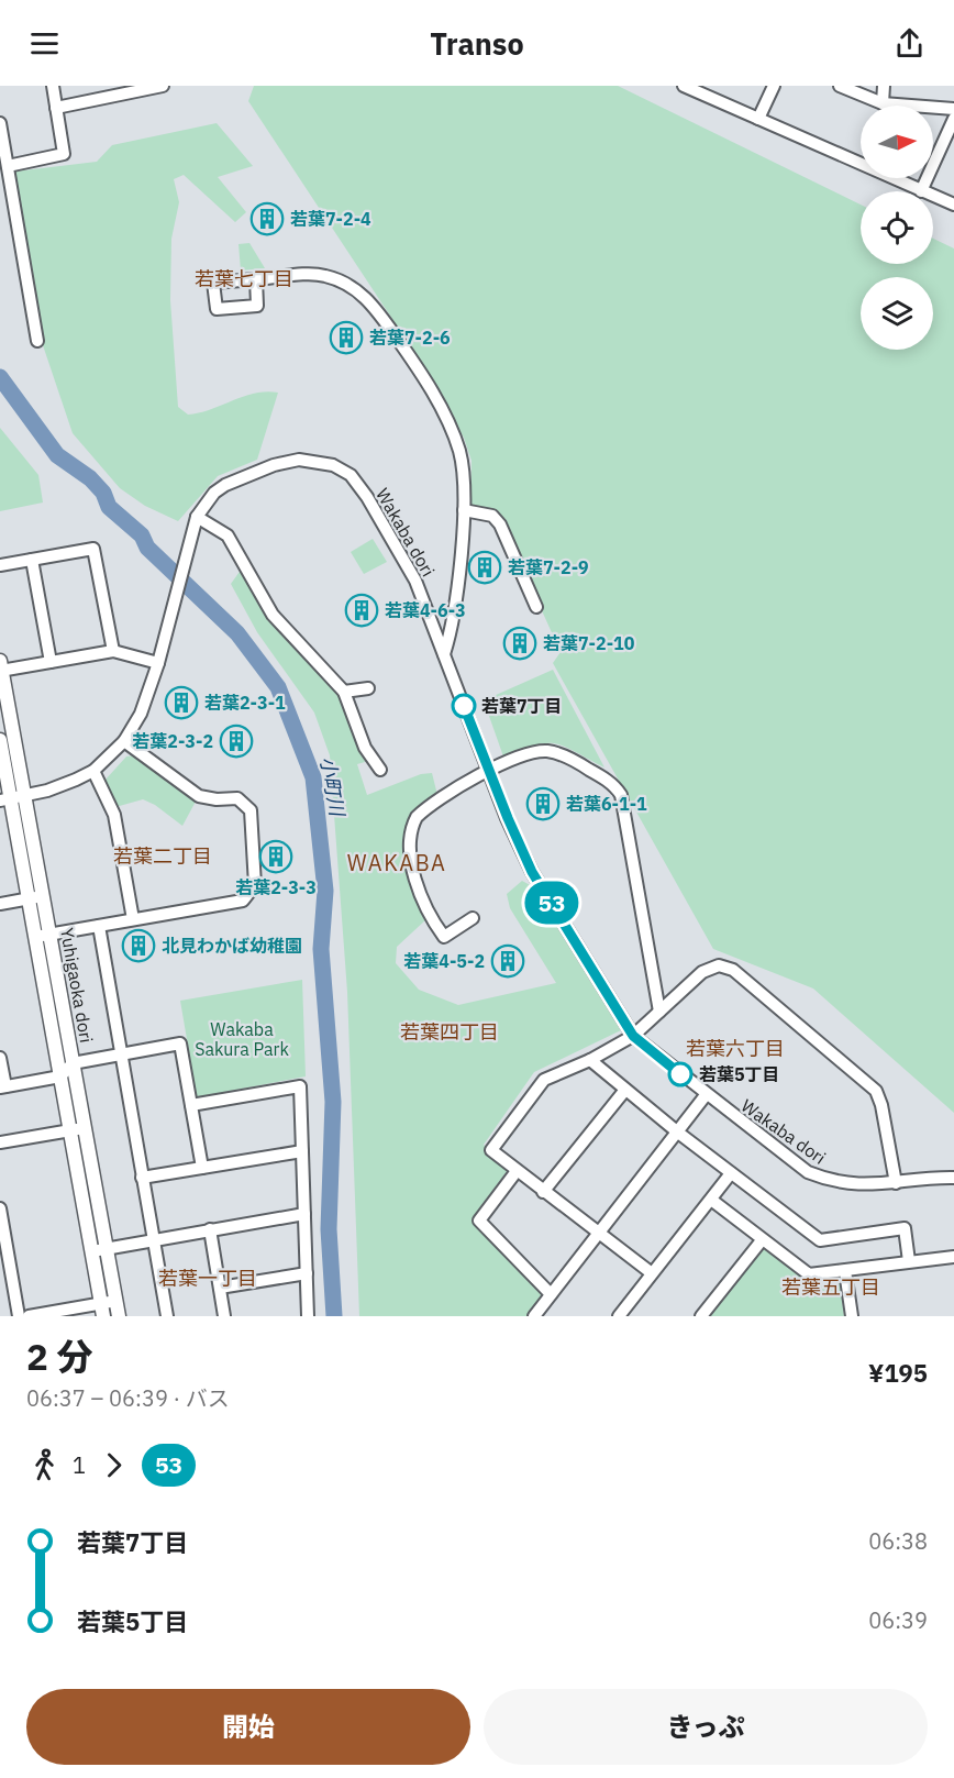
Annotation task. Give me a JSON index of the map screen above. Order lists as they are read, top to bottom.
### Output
{
  "streets": {
    "main road": ["Yuhigaoka dori"],
    "street": ["Wakaba dori"]
  },
  "crossings": [
    ["Wakaba dori", "Yuhigaoka dori"]
  ],
  "districts": [
    "若葉七丁目",
    "若葉二丁目",
    "WAKABA",
    "若葉四丁目",
    "若葉六丁目",
    "若葉一丁目",
    "若葉五丁目"
  ],
  "water": ["小町川"],
  "parks": ["Wakaba Sakura Park"],
  "places": {
    "building": [
      "若葉7-2-4",
      "若葉7-2-6",
      "若葉7-2-9",
      "若葉4-6-3",
      "若葉7-2-10",
      "若葉2-3-1",
      "若葉2-3-2",
      "若葉6-1-1",
      "若葉2-3-3",
      "北見わかば幼稚園",
      "若葉4-5-2"
    ],
    "other": ["若葉7丁目", "若葉5丁目"]
  },
  "lines": ["bus line 53"],
  "north": "right",
  "page": {
    "header": "Transo",
    "on_map": "53",
    "heading": ["2 分", "06:37 – 06:39 · バス", "¥195"],
    "legs": ["1", "53"],
    "list": [
      {
        "name": "若葉7丁目",
        "value": "06:38"
      },
      {
        "name": "若葉5丁目",
        "value": "06:39"
      }
    ],
    "buttons": ["開始", "きっぷ"]
  }
}
